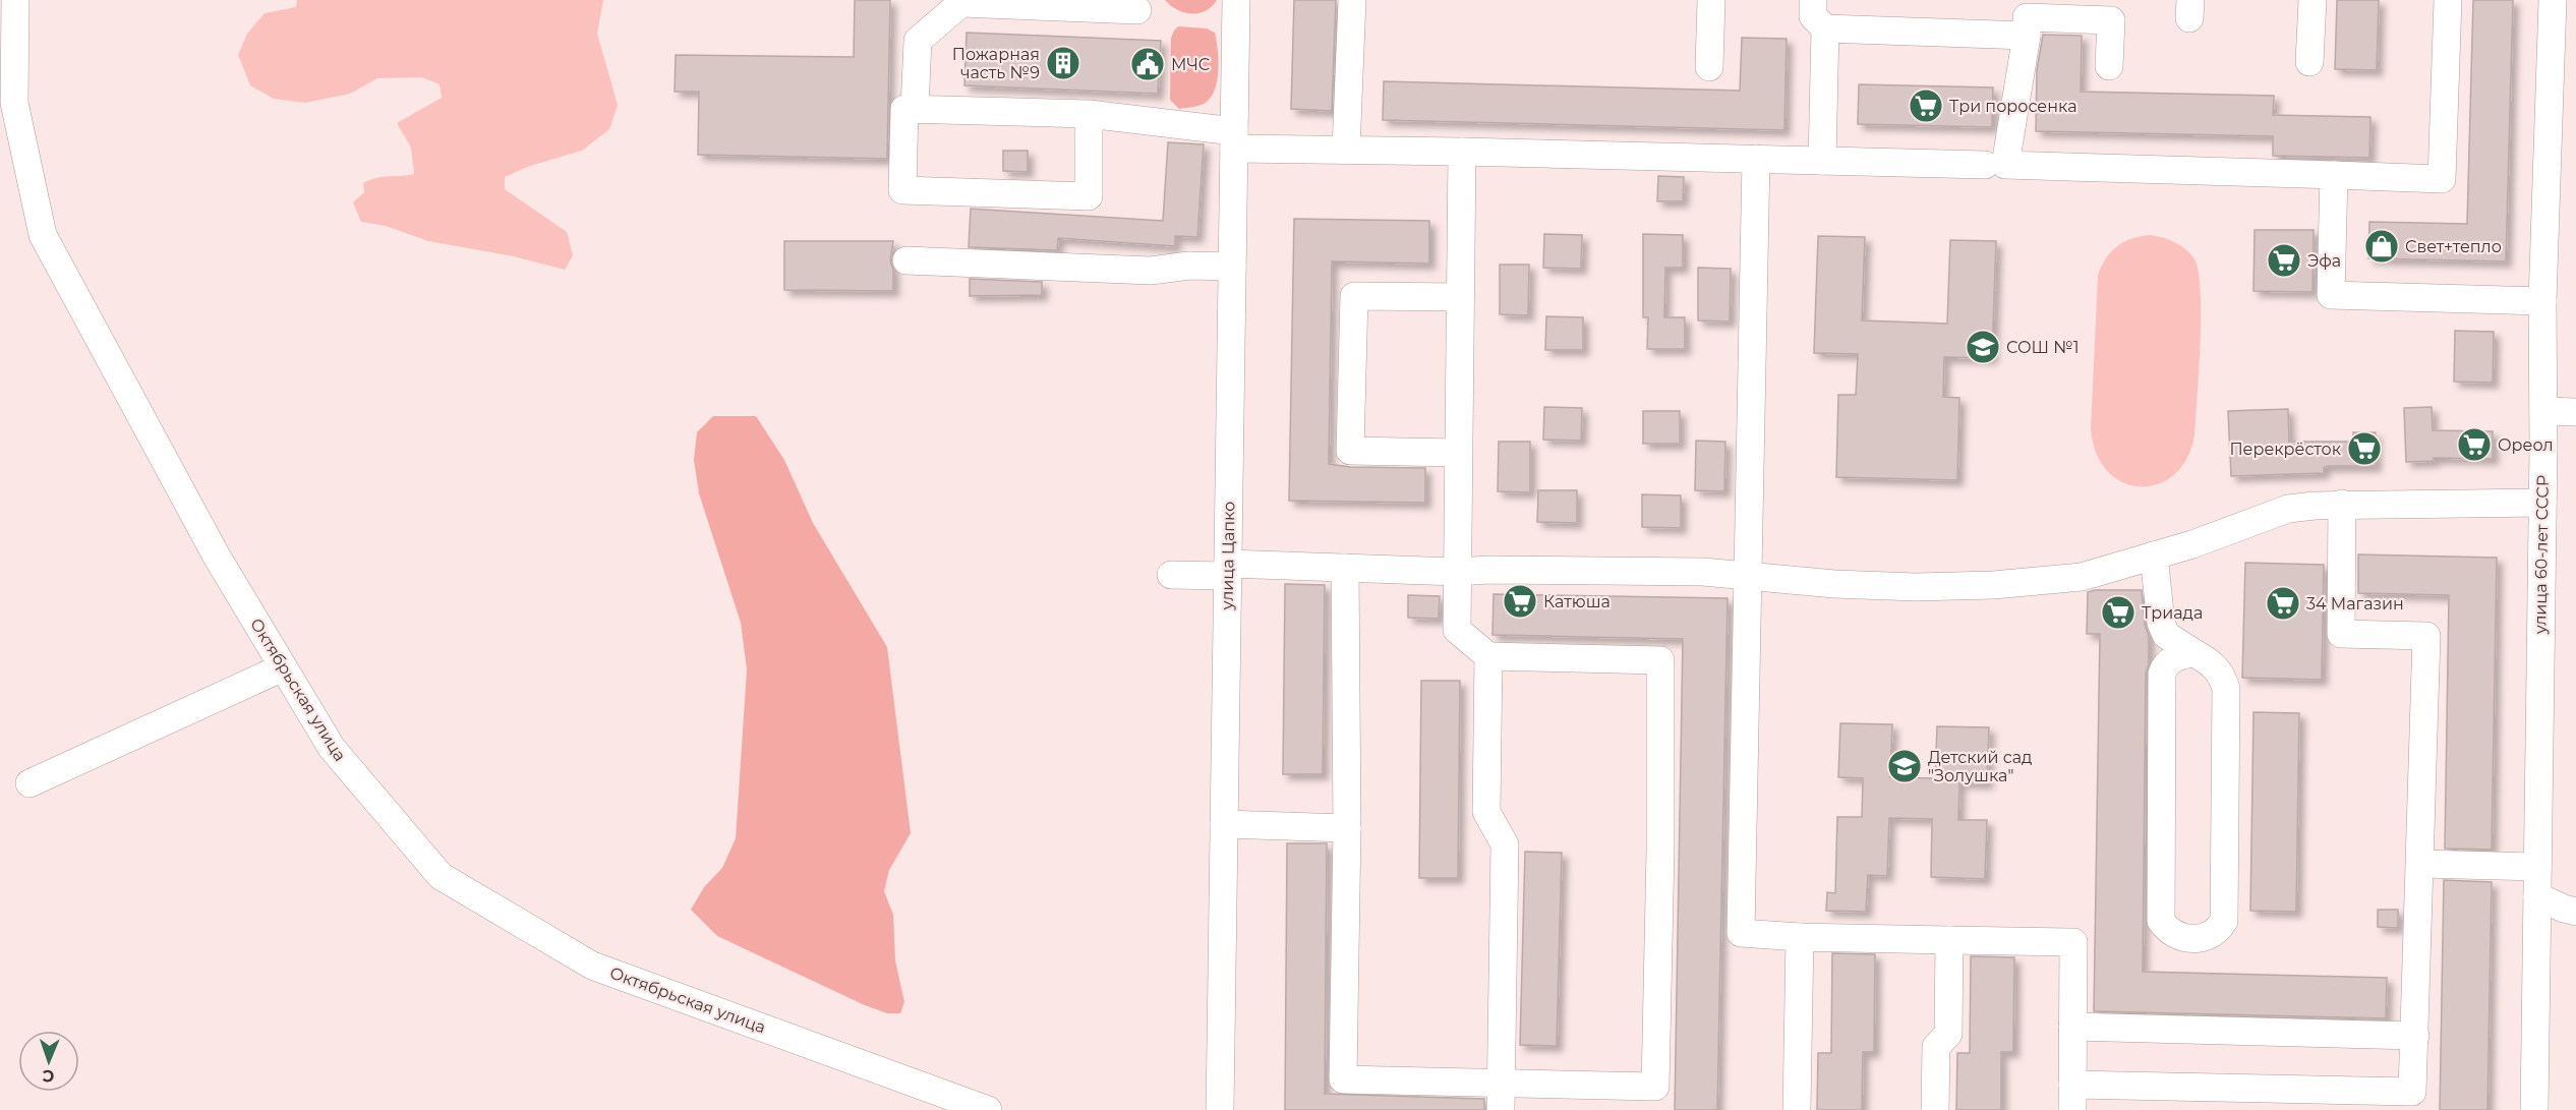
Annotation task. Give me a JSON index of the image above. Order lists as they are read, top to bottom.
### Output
{
  "streets": {
    "street": ["улица 60-лет СССР", "улица Цапко", "Октябрьская улица"]
  },
  "places": {
    "building": ["Пожарная часть №9"],
    "public building": ["МЧС"],
    "supermarket": [
      "Три поросенка",
      "Эфа",
      "Ореол",
      "Перекрёсток",
      "Катюша",
      "34 Магазин",
      "Триада"
    ],
    "shop": ["Свет+тепло"],
    "school or university": ["СОШ №1", "Детский сад \"Золушка\""]
  },
  "north": "bottom"
}
